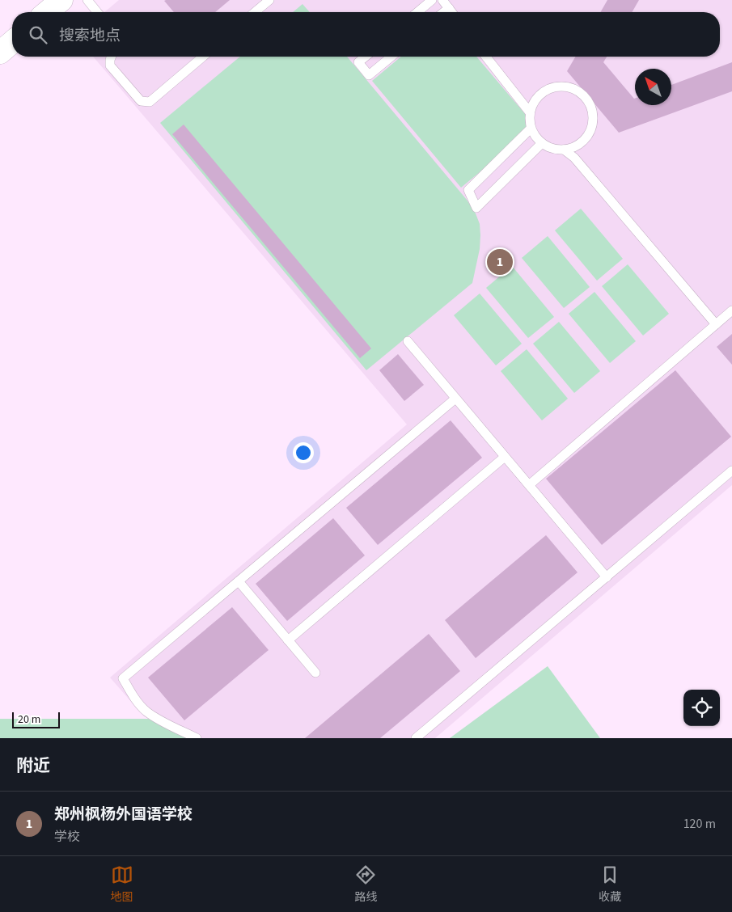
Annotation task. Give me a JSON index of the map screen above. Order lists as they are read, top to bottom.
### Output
{
  "scale_bar": "20 m",
  "north": "top left",
  "page": {
    "search": "搜索地点",
    "pins": "1",
    "scale": "20 m",
    "heading": "附近",
    "list": [
      {
        "mark": "1",
        "name": "郑州枫杨外国语学校",
        "note": "学校",
        "value": "120 m"
      }
    ],
    "nav": ["地图", "路线", "收藏"]
  }
}
